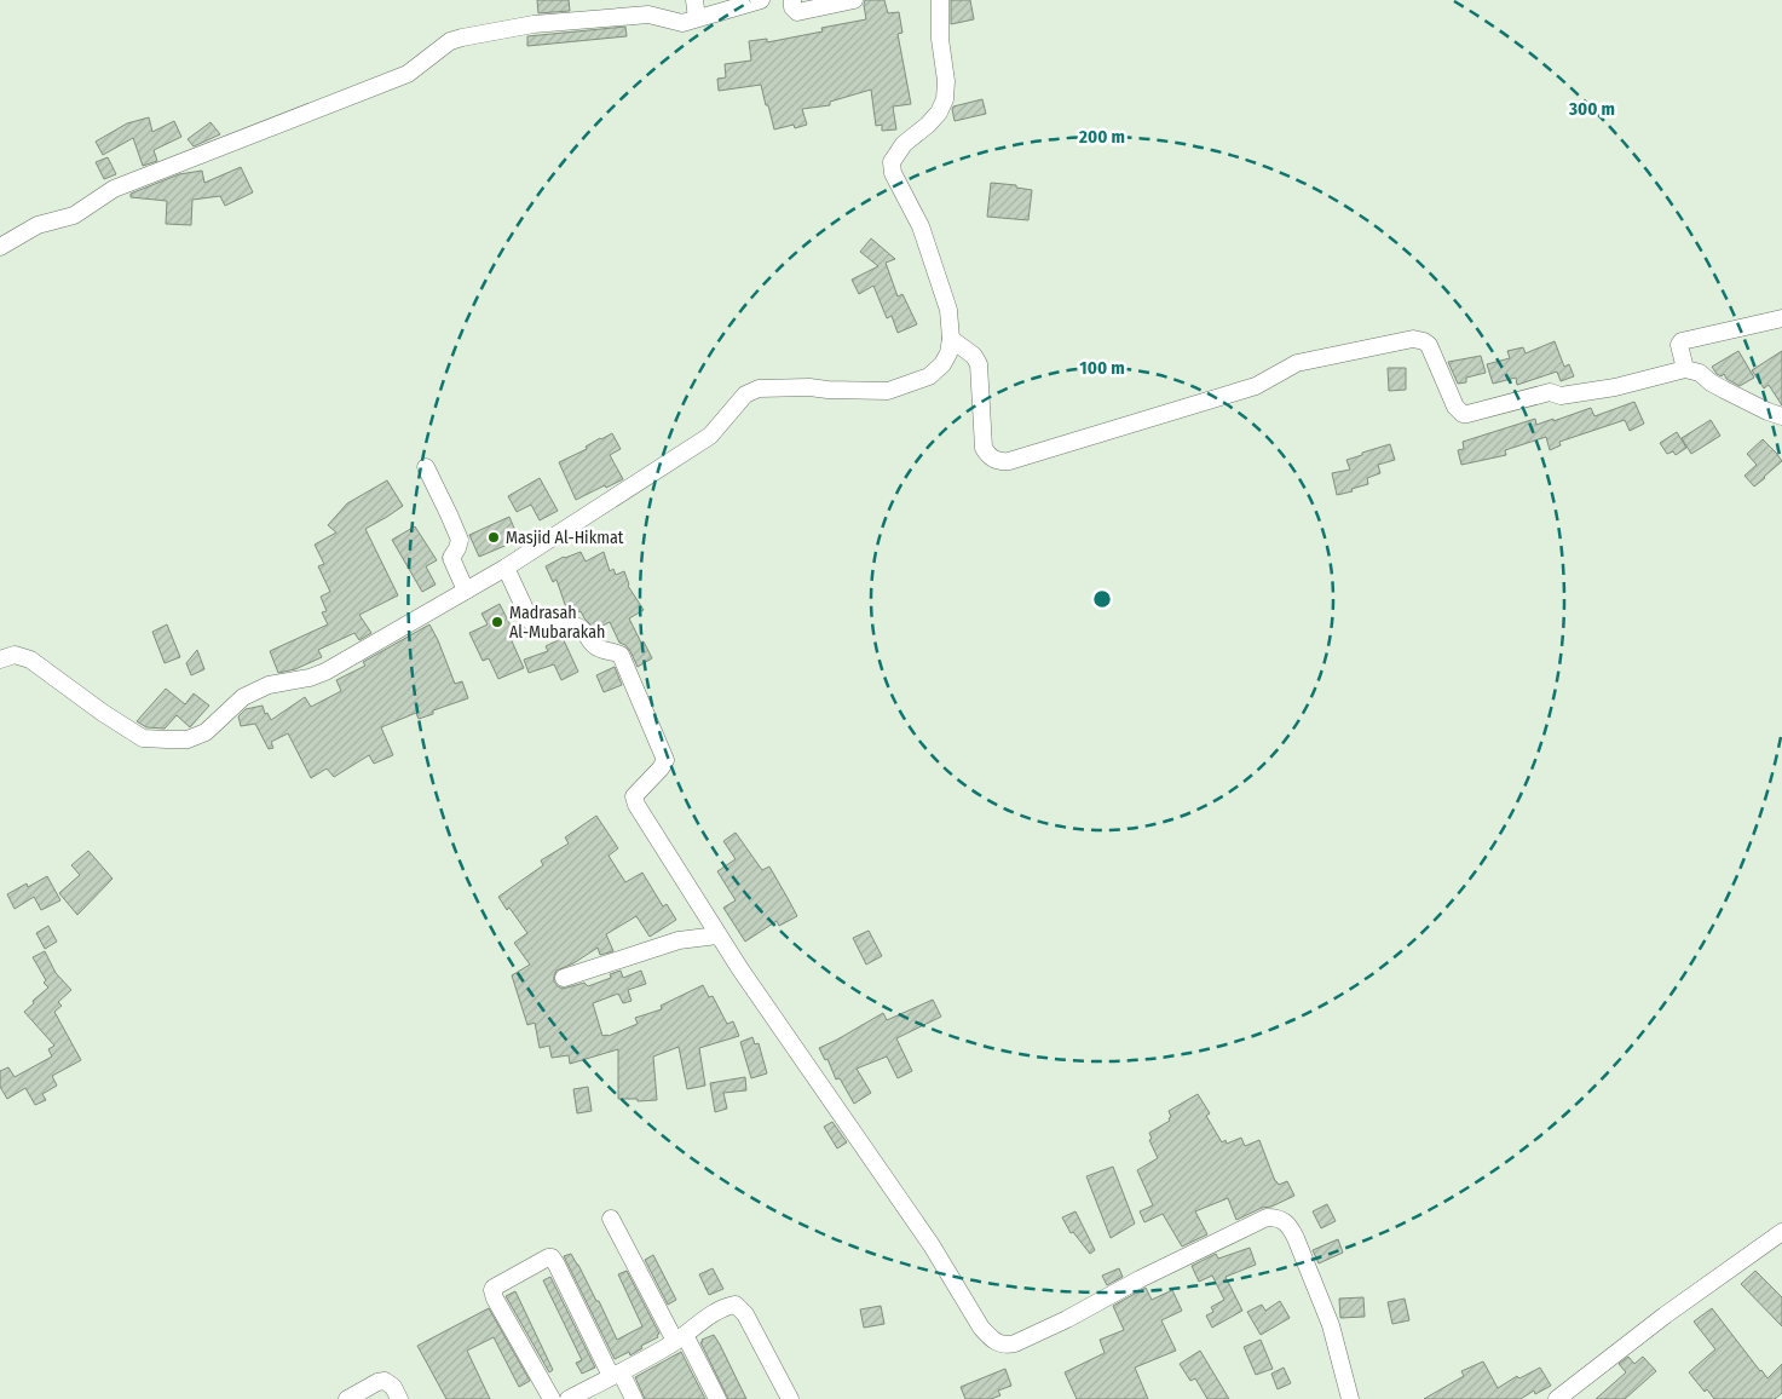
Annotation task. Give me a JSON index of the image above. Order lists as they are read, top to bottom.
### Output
{
  "places": ["Masjid Al-Hikmat", "Madrasah Al-Mubarakah"],
  "rings": ["300 m", "200 m", "100 m"]
}
